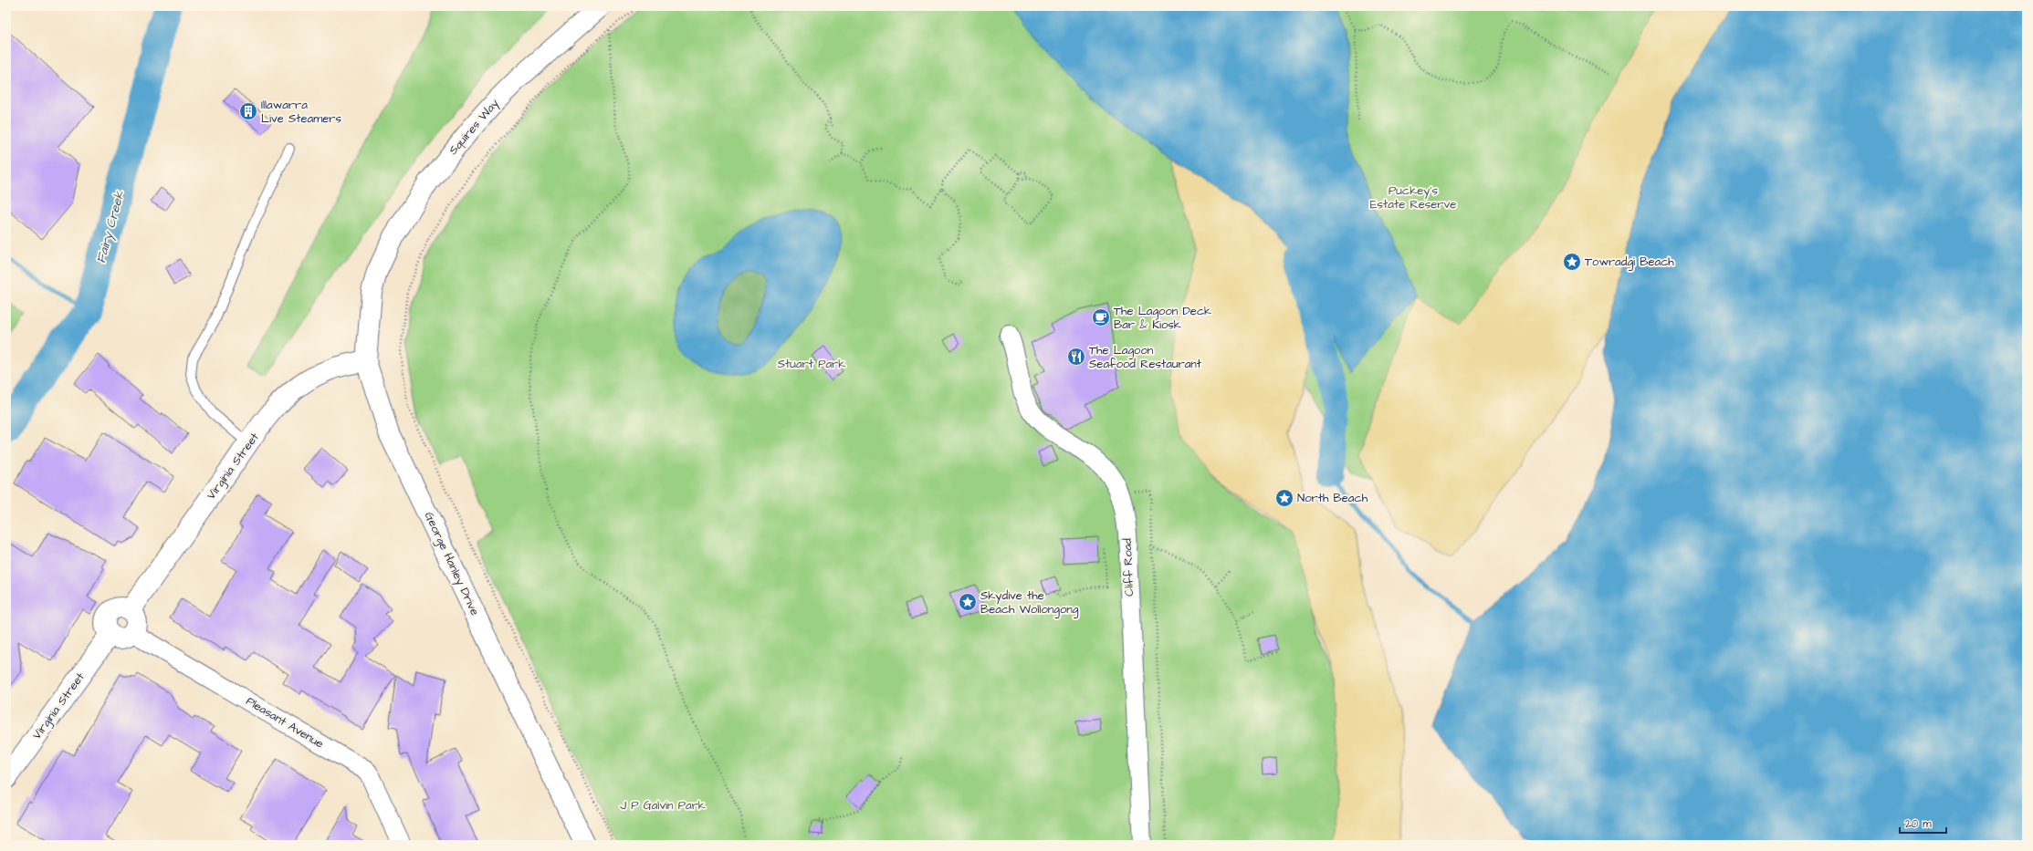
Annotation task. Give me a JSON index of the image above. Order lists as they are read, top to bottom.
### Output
{
  "streets": {
    "main road": ["Squires Way", "Virginia Street", "George Hanley Drive"],
    "street": ["Cliff Road", "Pleasant Avenue"]
  },
  "crossings": [
    ["Squires Way", "George Hanley Drive"],
    ["Virginia Street", "George Hanley Drive"],
    ["Virginia Street", "Pleasant Avenue"]
  ],
  "water": ["Fairy Creek"],
  "parks": ["Puckey's Estate Reserve", "Stuart Park", "J P Galvin Park"],
  "places": {
    "building": ["Illawarra Live Steamers"],
    "place": ["Towradgi Beach", "North Beach", "Skydive the Beach Wollongong"],
    "cafe": ["The Lagoon Deck Bar & Kiosk"],
    "restaurant": ["The Lagoon Seafood Restaurant"]
  },
  "scale_bar": "20 m"
}
